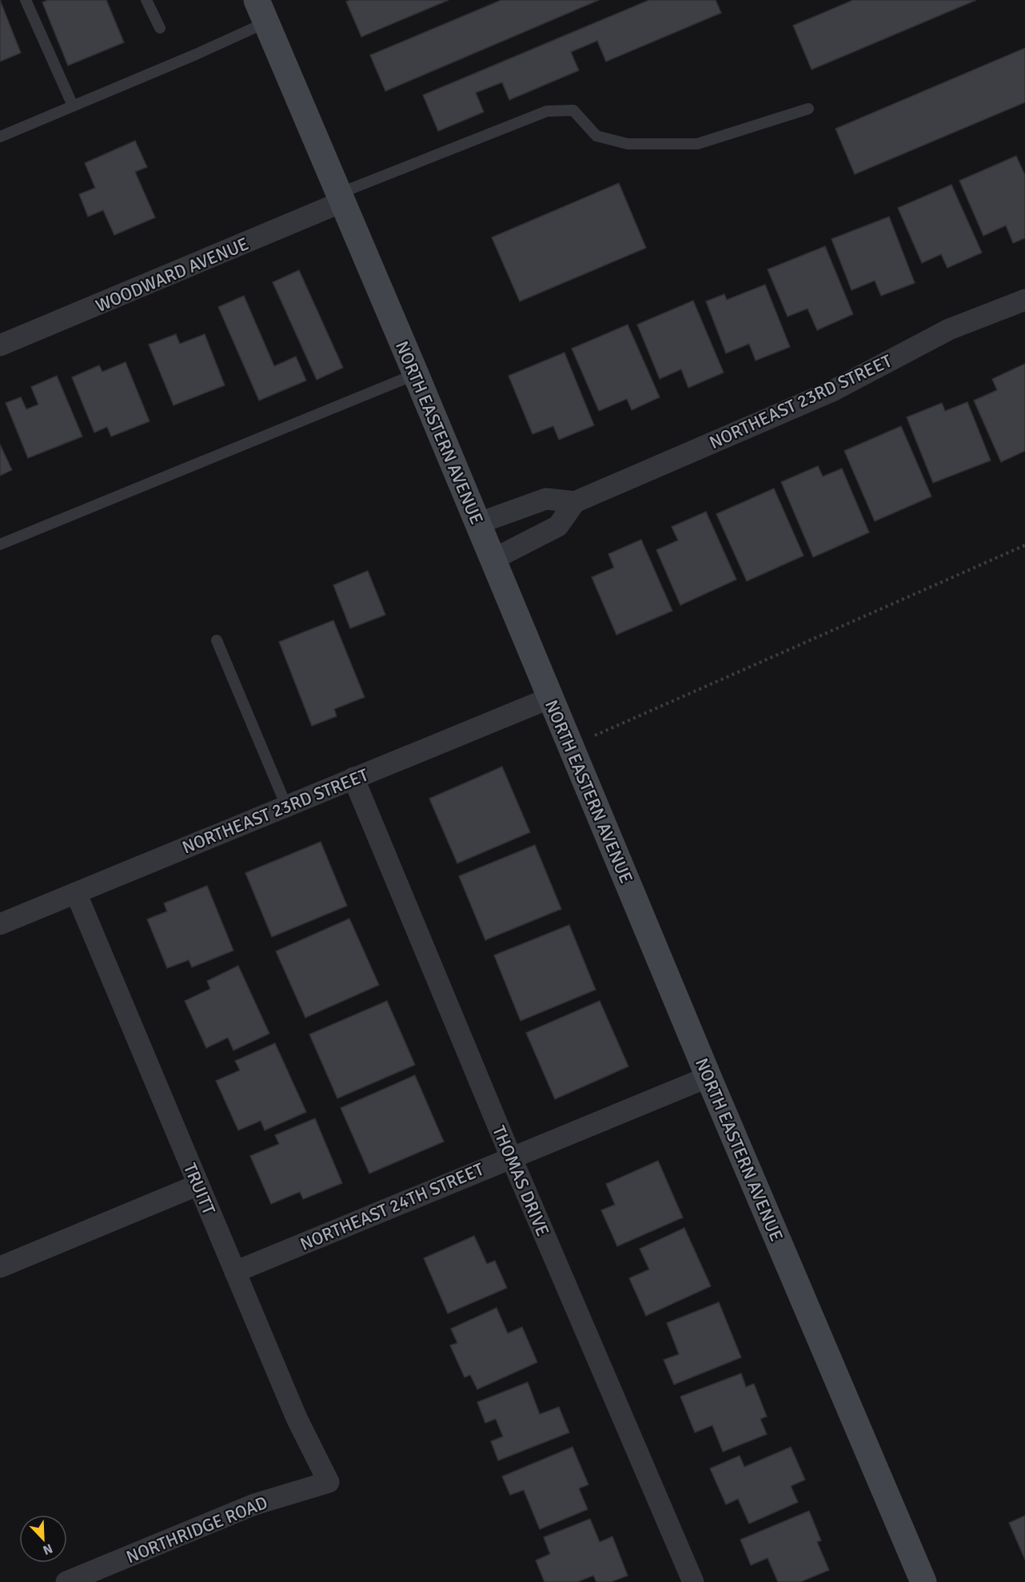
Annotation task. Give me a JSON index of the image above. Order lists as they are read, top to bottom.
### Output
{
  "streets": {
    "main road": ["NORTH EASTERN AVENUE"],
    "street": [
      "WOODWARD AVENUE",
      "NORTHEAST 23RD STREET",
      "THOMAS DRIVE",
      "TRUITT",
      "NORTHEAST 24TH STREET",
      "NORTHRIDGE ROAD"
    ]
  },
  "crossings": [
    ["WOODWARD AVENUE", "NORTH EASTERN AVENUE"],
    ["NORTHEAST 23RD STREET", "NORTH EASTERN AVENUE"],
    ["NORTHEAST 23RD STREET", "THOMAS DRIVE"],
    ["NORTHEAST 23RD STREET", "TRUITT"],
    ["NORTH EASTERN AVENUE", "NORTHEAST 24TH STREET"],
    ["THOMAS DRIVE", "NORTHEAST 24TH STREET"],
    ["TRUITT", "NORTHEAST 24TH STREET"],
    ["TRUITT", "NORTHRIDGE ROAD"]
  ],
  "north": "bottom right"
}
